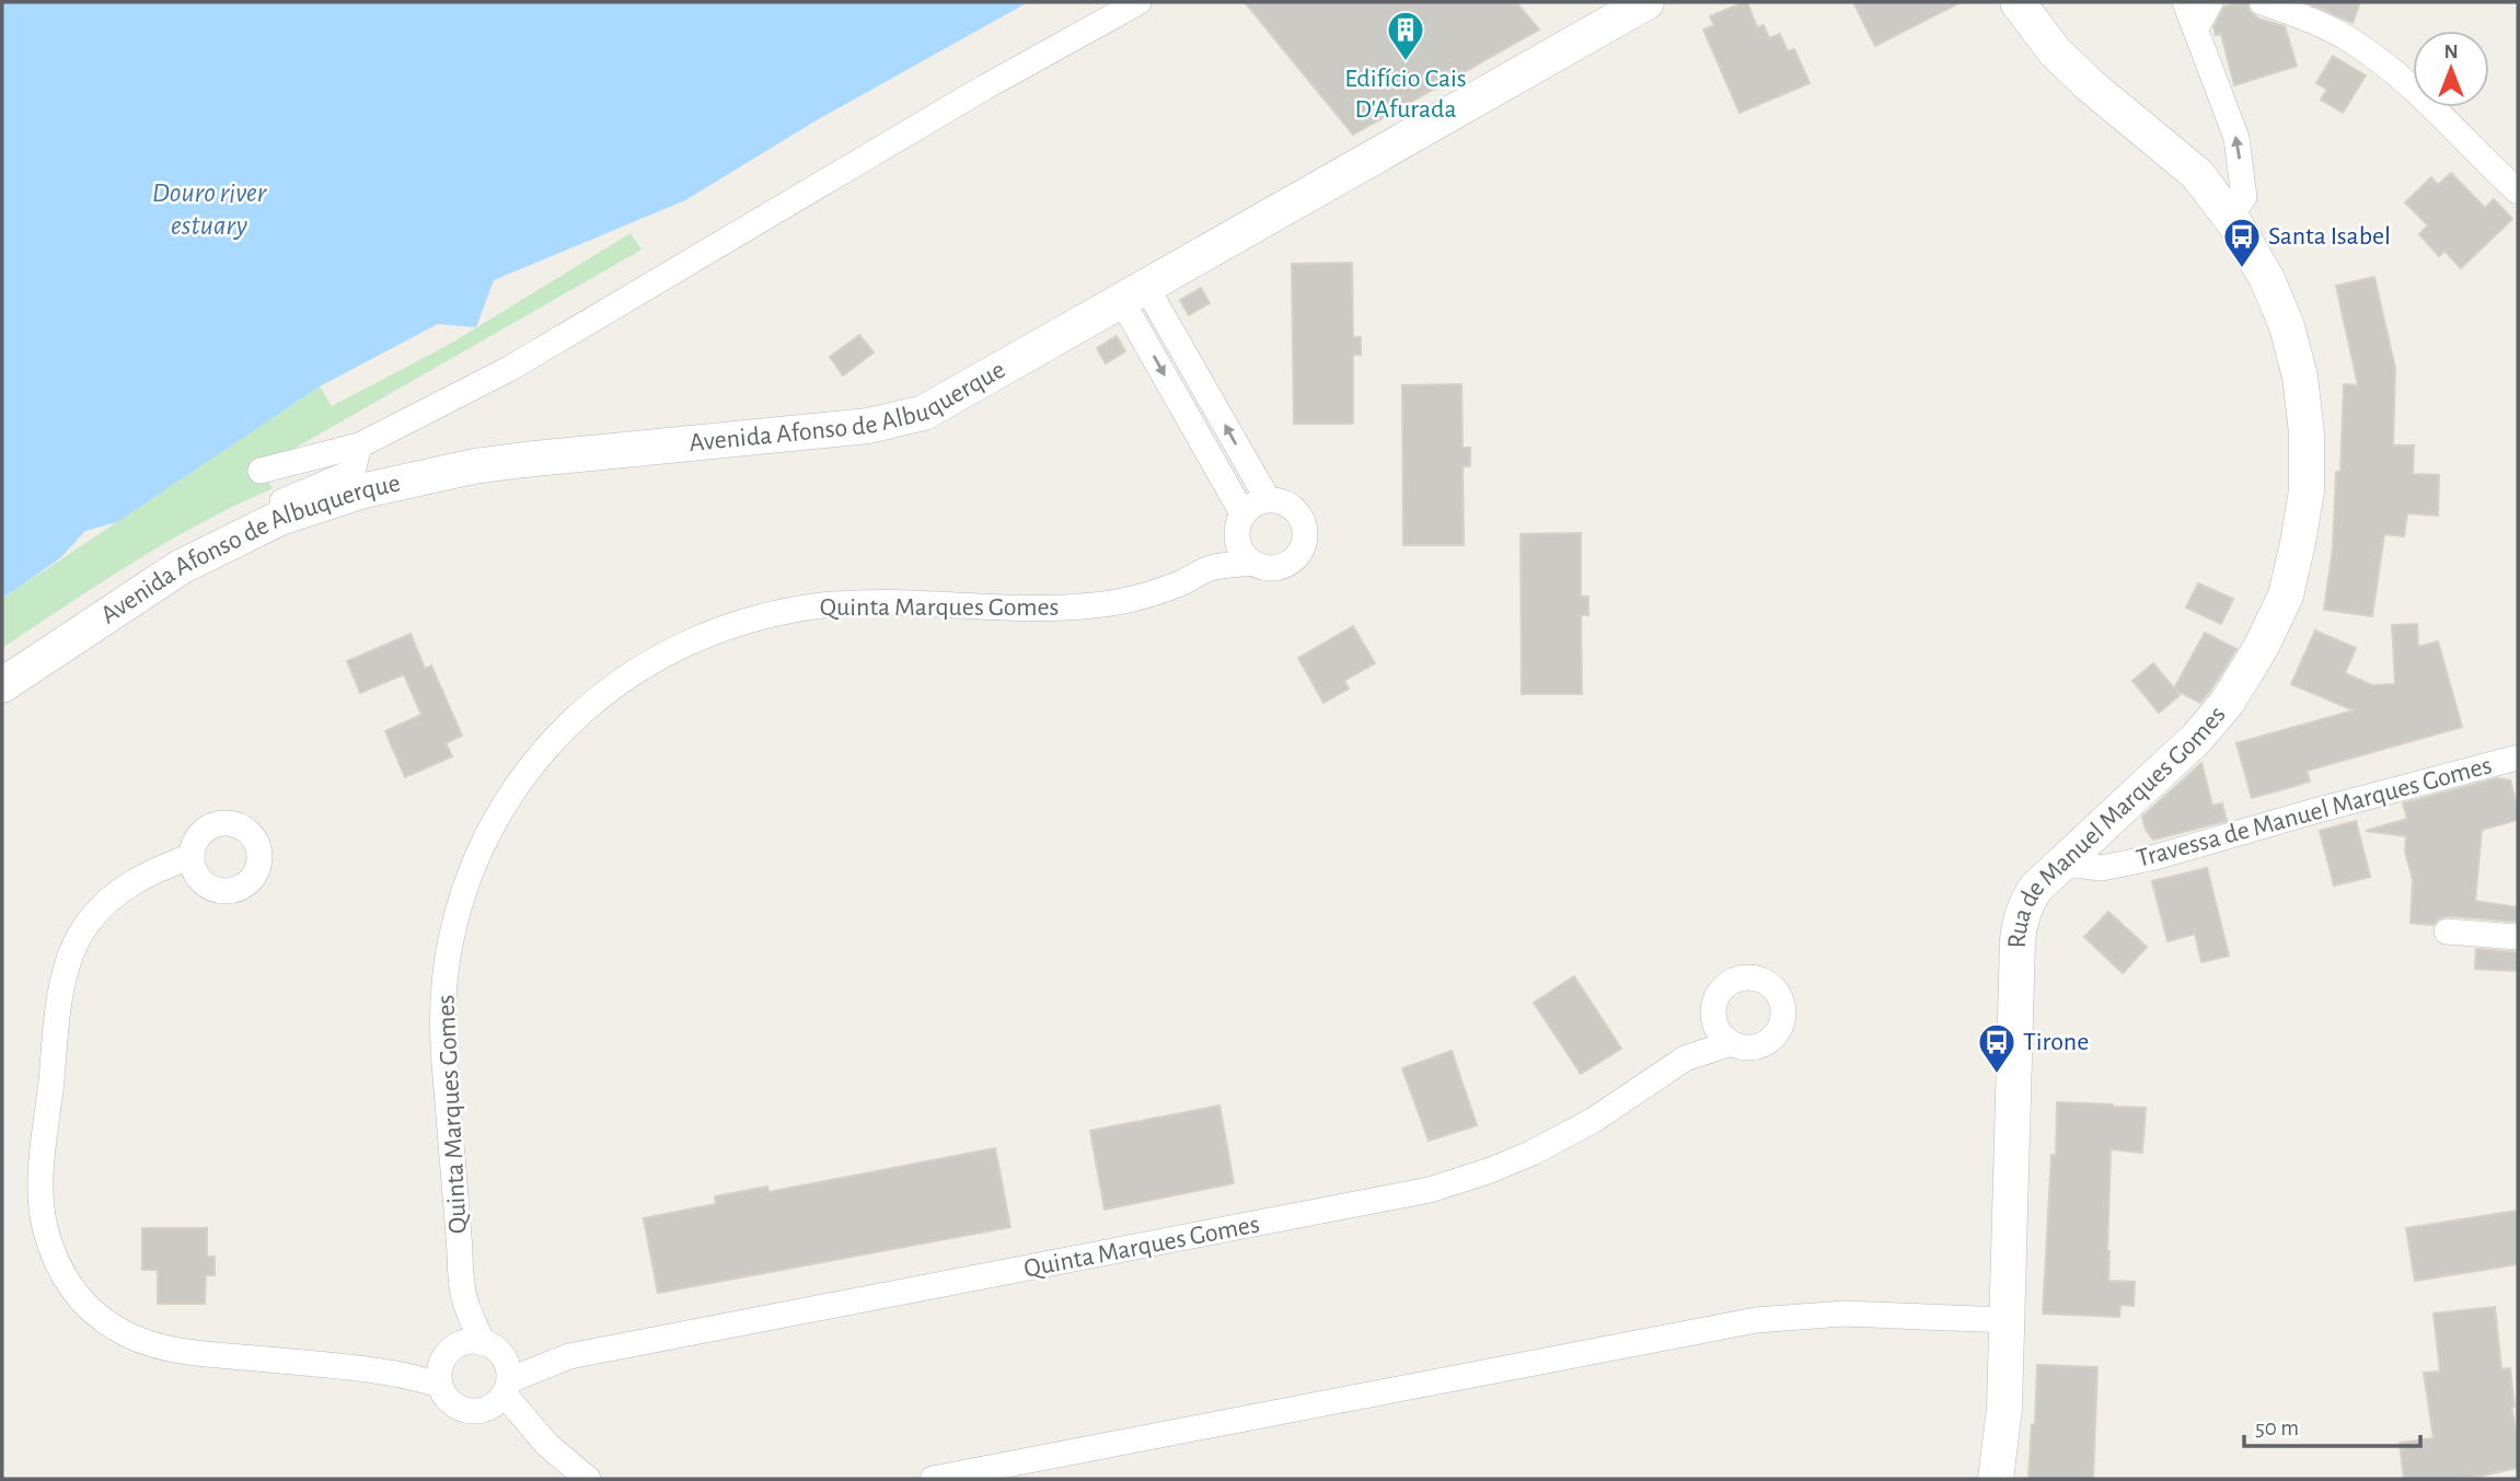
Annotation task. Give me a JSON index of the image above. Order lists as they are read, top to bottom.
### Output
{
  "streets": {
    "main road": ["Avenida Afonso de Albuquerque", "Rua de Manuel Marques Gomes"],
    "street": ["Quinta Marques Gomes", "Travessa de Manuel Marques Gomes"]
  },
  "crossings": [
    ["Travessa de Manuel Marques Gomes", "Rua de Manuel Marques Gomes"]
  ],
  "water": ["Douro river estuary"],
  "places": {
    "building": ["Edifício Cais D'Afurada"],
    "bus stop": ["Santa Isabel", "Tirone"]
  },
  "scale_bar": "50 m",
  "north": "top"
}
